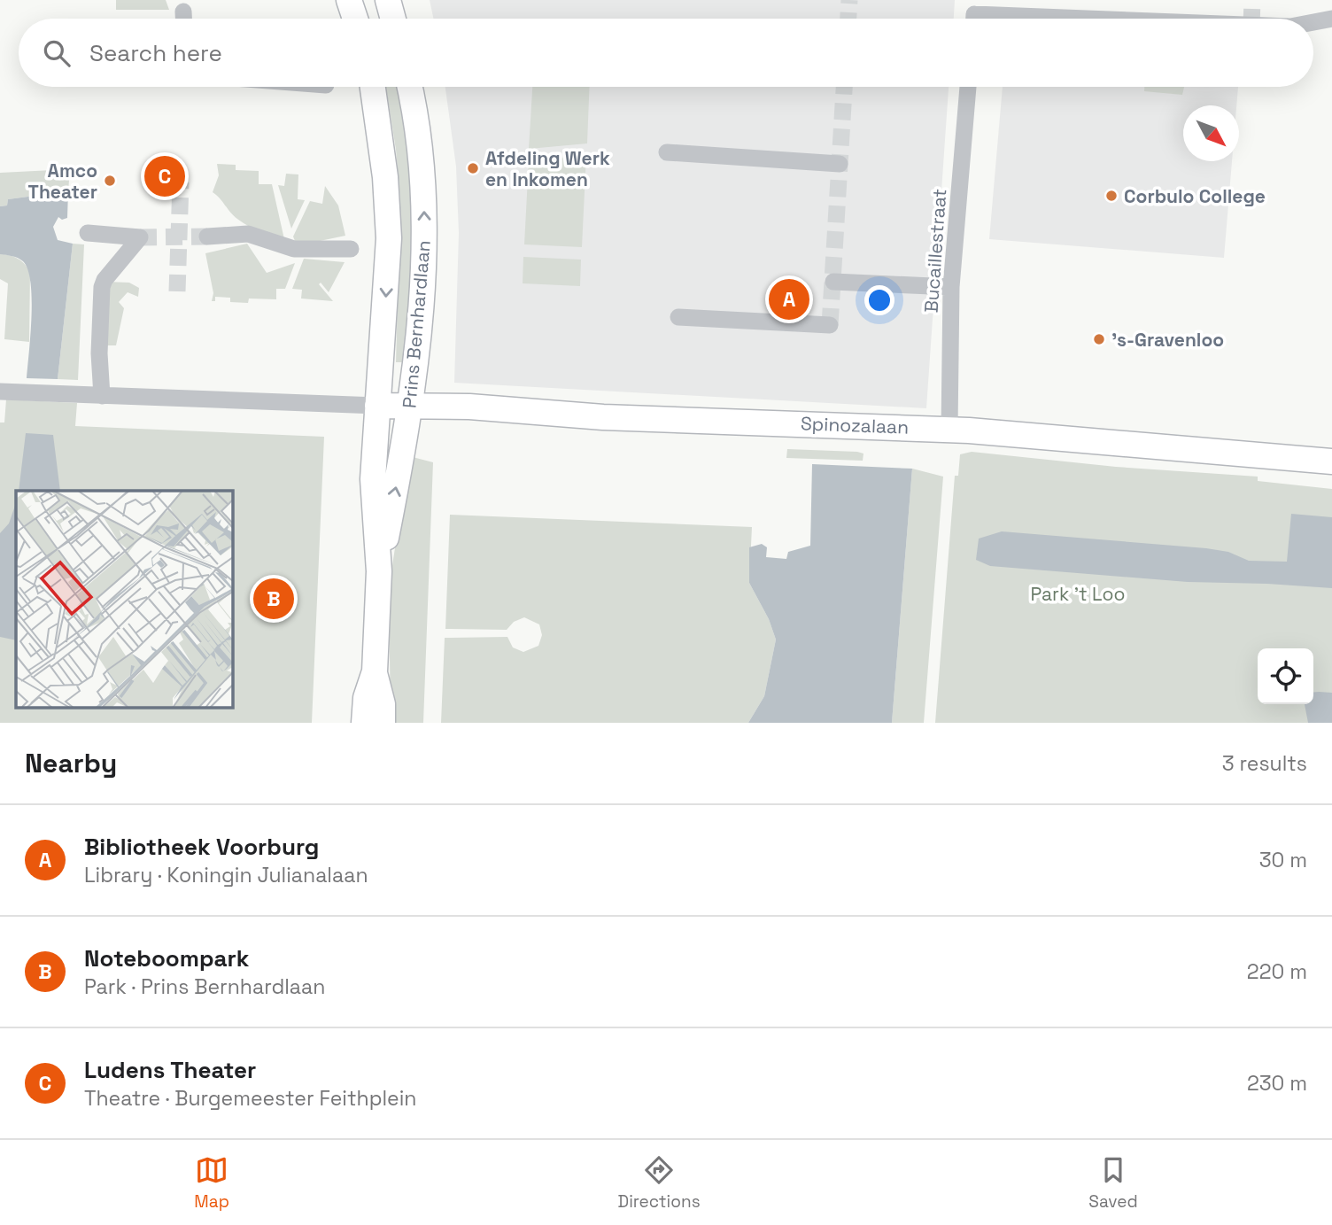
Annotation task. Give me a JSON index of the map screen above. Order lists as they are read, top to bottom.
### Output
{
  "streets": {
    "main road": ["Prins Bernhardlaan", "Spinozalaan"],
    "street": ["Bucaillestraat"]
  },
  "crossings": [
    ["Bucaillestraat", "Spinozalaan"],
    ["Prins Bernhardlaan", "Spinozalaan"]
  ],
  "parks": ["Park 't Loo"],
  "places": [
    "Afdeling Werk en Inkomen",
    "Amco Theater",
    "Corbulo College",
    "'s-Gravenloo"
  ],
  "north": "bottom right",
  "page": {
    "search": "Search here",
    "pins": ["C", "A", "B"],
    "heading": ["Nearby", "3 results"],
    "list": [
      {
        "mark": "A",
        "name": "Bibliotheek Voorburg",
        "note": "Library · Koningin Julianalaan",
        "value": "30 m"
      },
      {
        "mark": "B",
        "name": "Noteboompark",
        "note": "Park · Prins Bernhardlaan",
        "value": "220 m"
      },
      {
        "mark": "C",
        "name": "Ludens Theater",
        "note": "Theatre · Burgemeester Feithplein",
        "value": "230 m"
      }
    ],
    "nav": ["Map", "Directions", "Saved"]
  }
}
